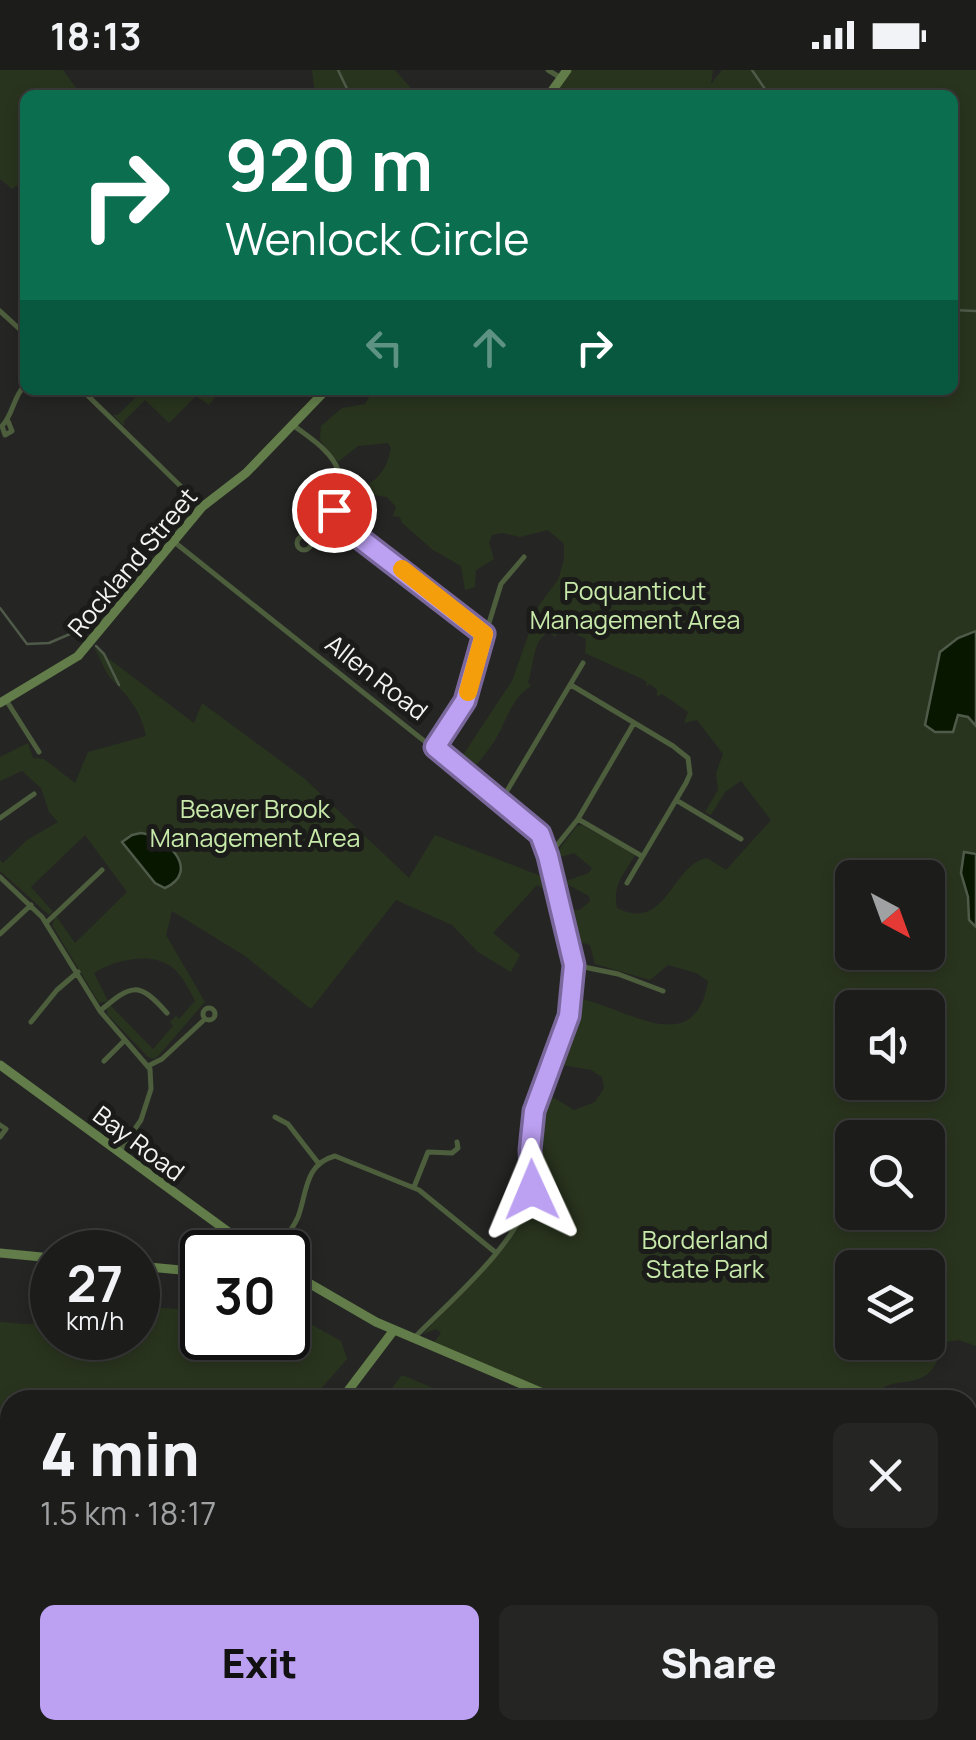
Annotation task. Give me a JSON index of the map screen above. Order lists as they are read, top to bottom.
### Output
{
  "streets": {
    "street": ["Rockland Street", "Allen Road", "Bay Road"]
  },
  "crossings": [
    ["Rockland Street", "Allen Road"]
  ],
  "parks": ["Poquanticut Management Area", "Beaver Brook Management Area", "Borderland State Park"],
  "north": "bottom right",
  "page": {
    "status": "18:13",
    "turn": ["920 m", "Wenlock Circle"],
    "speed": "27 km/h",
    "limit": "30",
    "heading": ["4 min", "1.5 km · 18:17"],
    "buttons": ["Exit", "Share"]
  }
}
